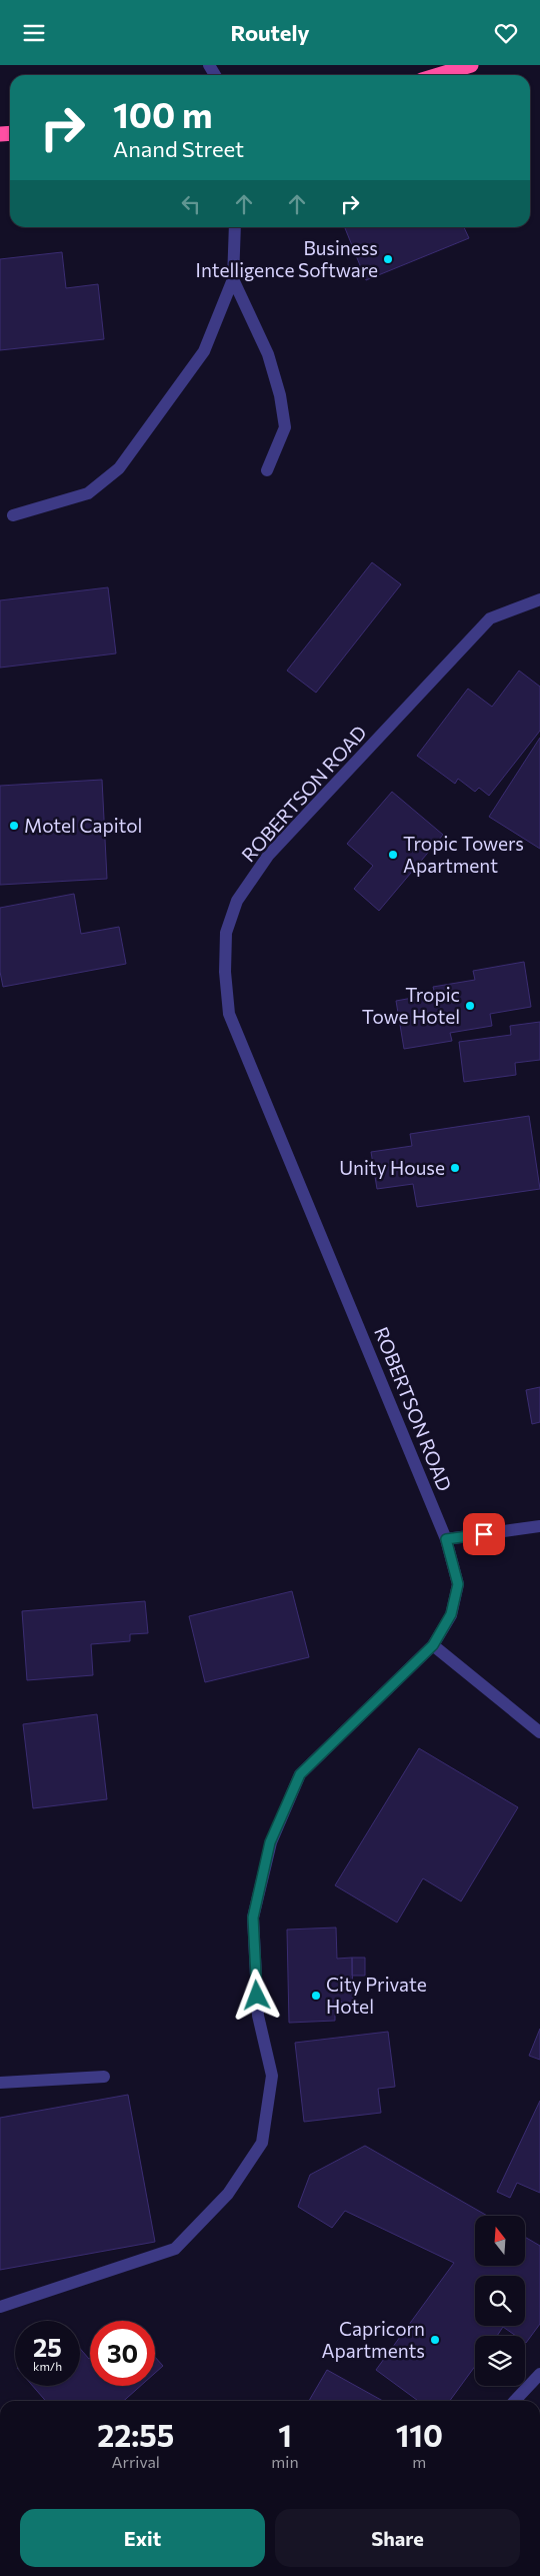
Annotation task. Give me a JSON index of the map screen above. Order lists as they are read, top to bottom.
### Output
{
  "streets": {
    "street": ["ROBERTSON ROAD"]
  },
  "places": [
    "Business Intelligence Software",
    "Motel Capitol",
    "Tropic Towers Apartment",
    "Tropic Towe Hotel",
    "Unity House",
    "City Private Hotel",
    "Capricorn Apartments"
  ],
  "north": "top",
  "page": {
    "header": "Routely",
    "turn": ["100 m", "Anand Street"],
    "speed": "25 km/h",
    "limit": "30",
    "eta": [
      "22:55",
      "Arrival",
      "1",
      "min",
      "110",
      "m"
    ],
    "buttons": ["Exit", "Share"]
  }
}
